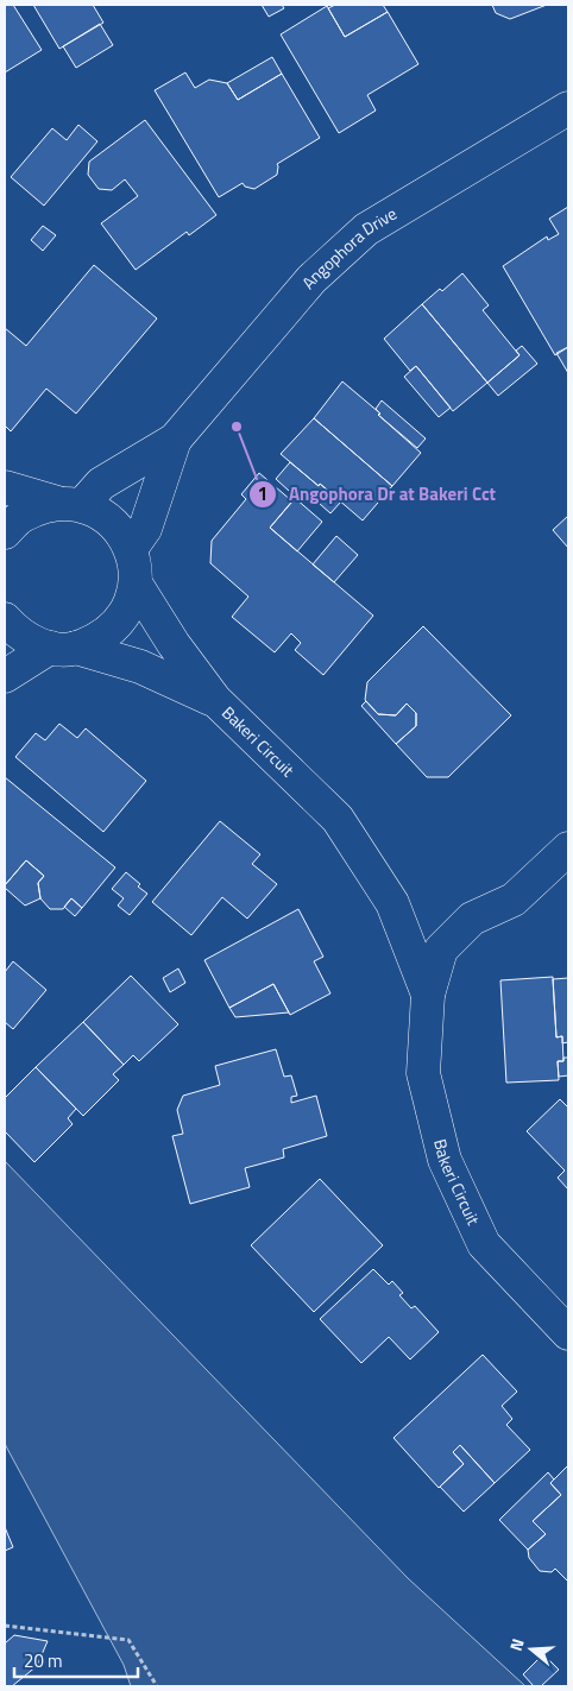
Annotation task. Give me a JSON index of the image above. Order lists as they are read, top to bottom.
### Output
{
  "streets": {
    "street": ["Angophora Drive", "Bakeri Circuit"]
  },
  "places": ["Angophora Dr at Bakeri Cct"],
  "scale_bar": "20 m",
  "north": "left"
}
